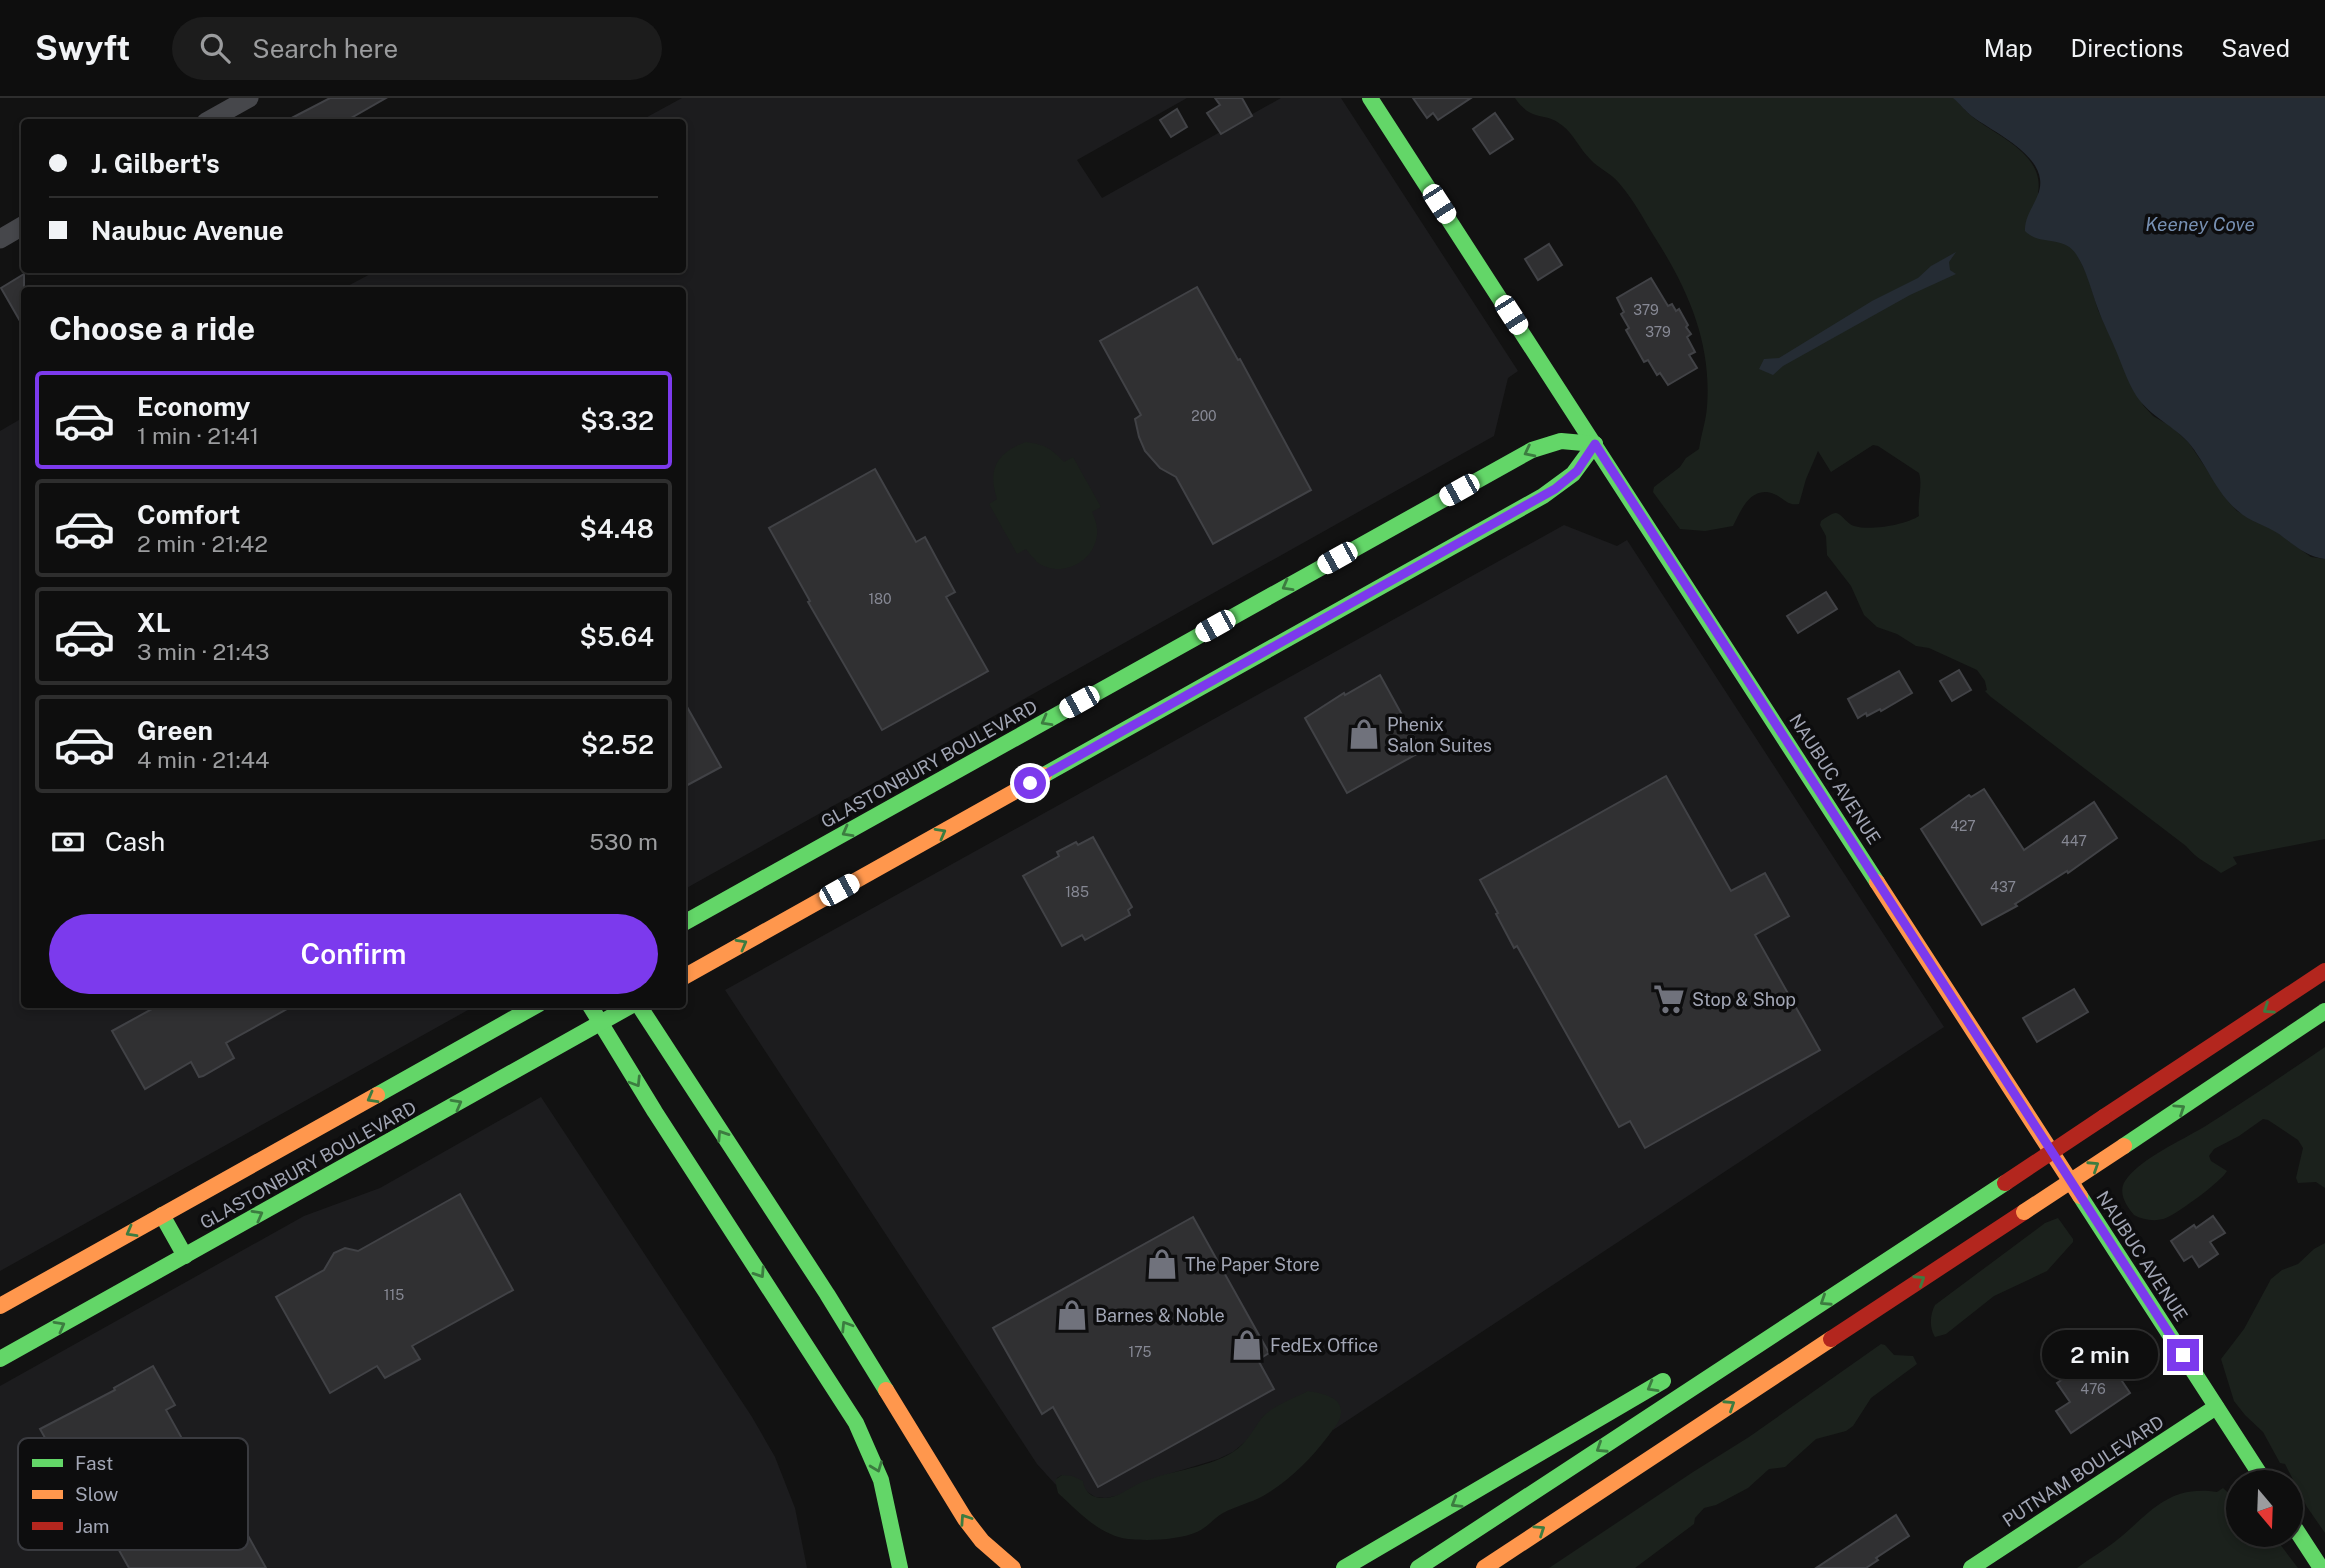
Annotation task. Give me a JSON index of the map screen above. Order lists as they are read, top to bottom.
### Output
{
  "streets": {
    "main road": ["GLASTONBURY BOULEVARD", "NAUBUC AVENUE", "PUTNAM BOULEVARD"]
  },
  "crossings": [
    ["GLASTONBURY BOULEVARD", "NAUBUC AVENUE"],
    ["NAUBUC AVENUE", "PUTNAM BOULEVARD"]
  ],
  "water": ["Keeney Cove"],
  "places": {
    "shop": [
      "Phenix Salon Suites",
      "The Paper Store",
      "Barnes & Noble",
      "FedEx Office"
    ],
    "supermarket": ["Stop & Shop"]
  },
  "house_numbers": [
    "379",
    "379",
    "200",
    "180",
    "427",
    "447",
    "437",
    "185",
    "115",
    "175",
    "476"
  ],
  "legend": ["Fast", "Slow", "Jam"],
  "north": "bottom",
  "page": {
    "header": "Swyft",
    "search": "Search here",
    "nav": ["Map", "Directions", "Saved"],
    "banner": ["J. Gilbert's", "Naubuc Avenue"],
    "heading": "Choose a ride",
    "list": [
      {
        "name": "Economy",
        "note": "1 min · 21:41",
        "value": "$3.32"
      },
      {
        "name": "Comfort",
        "note": "2 min · 21:42",
        "value": "$4.48"
      },
      {
        "name": "XL",
        "note": "3 min · 21:43",
        "value": "$5.64"
      },
      {
        "name": "Green",
        "note": "4 min · 21:44",
        "value": "$2.52"
      }
    ],
    "pay": ["Cash", "530 m"],
    "buttons": "Confirm",
    "bubble": "2 min"
  }
}
